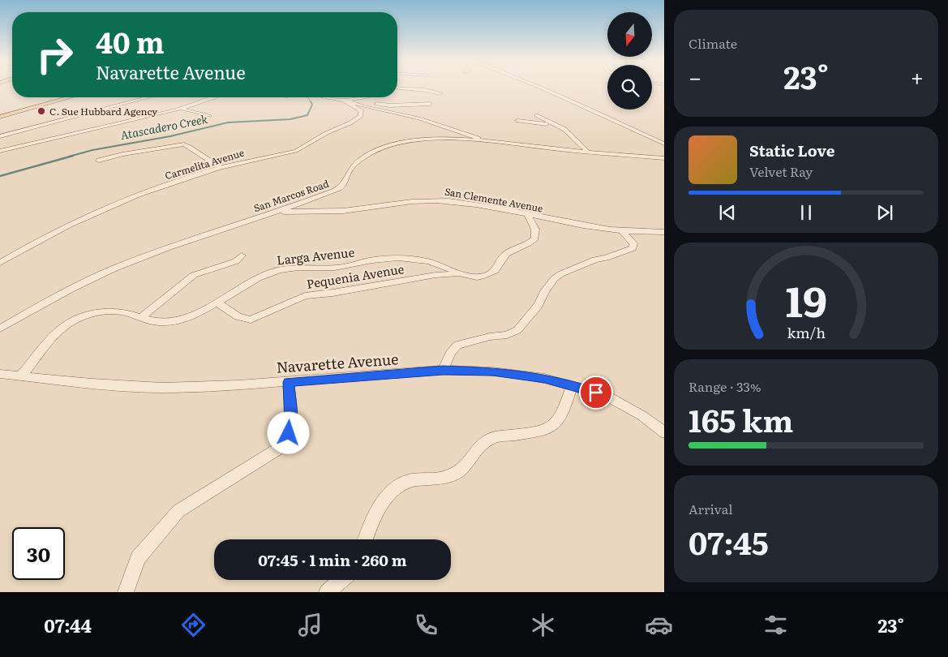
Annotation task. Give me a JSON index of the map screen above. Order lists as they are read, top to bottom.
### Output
{
  "streets": {
    "street": [
      "Carmelita Avenue",
      "San Marcos Road",
      "San Clemente Avenue",
      "Larga Avenue",
      "Pequenia Avenue",
      "Navarette Avenue"
    ]
  },
  "crossings": [
    ["San Marcos Road", "San Clemente Avenue"],
    ["San Clemente Avenue", "Larga Avenue"],
    ["Larga Avenue", "Pequenia Avenue"],
    ["Larga Avenue", "Navarette Avenue"]
  ],
  "water": ["Atascadero Creek"],
  "places": ["C. Sue Hubbard Agency"],
  "north": "bottom",
  "page": {
    "tile": [
      "Climate",
      ["Range · 33%", "165 km"],
      ["Arrival", "07:45"]
    ],
    "turn": ["40 m", "Navarette Avenue"],
    "heat": ["−", "23°", "+"],
    "song": ["Static Love", "Velvet Ray"],
    "limit": "30",
    "trip": "07:45 · 1 min · 260 m",
    "tabs": ["07:44", "23°"],
    "gauge": ["19", "km/h"]
  }
}
